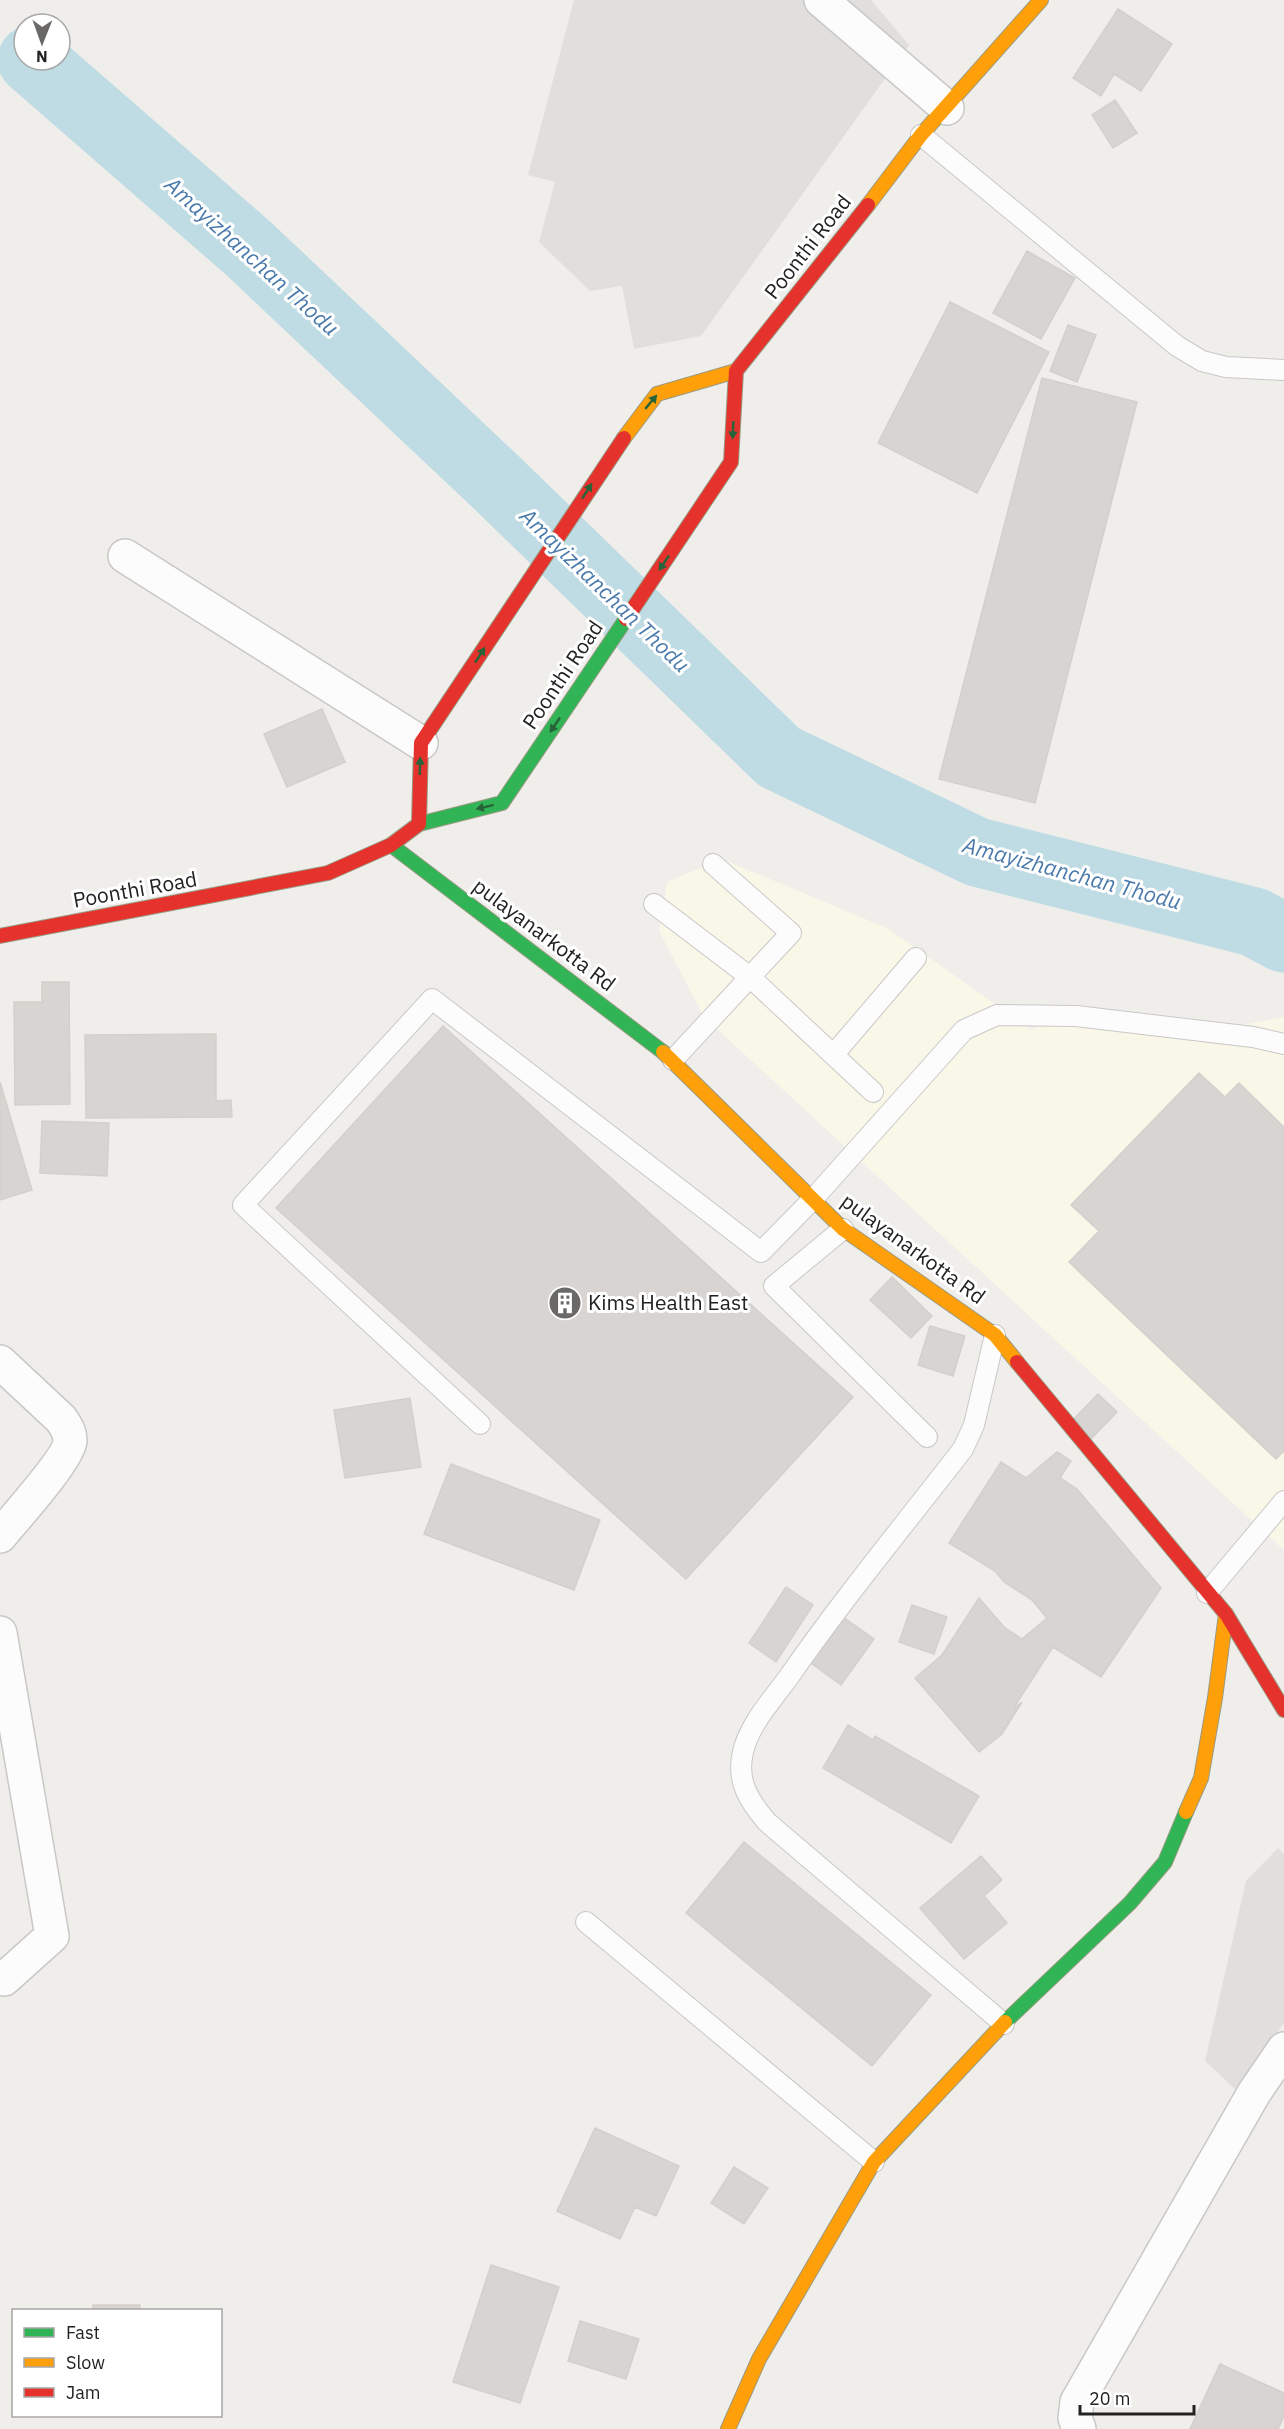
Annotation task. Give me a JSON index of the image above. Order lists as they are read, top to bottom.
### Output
{
  "streets": {
    "street": ["Poonthi Road", "pulayanarkotta Rd"]
  },
  "crossings": [
    ["Poonthi Road", "pulayanarkotta Rd"]
  ],
  "water": ["Amayizhanchan Thodu"],
  "places": {
    "building": ["Kims Health East"]
  },
  "legend": ["Fast", "Slow", "Jam"],
  "scale_bar": "20 m",
  "north": "bottom"
}
